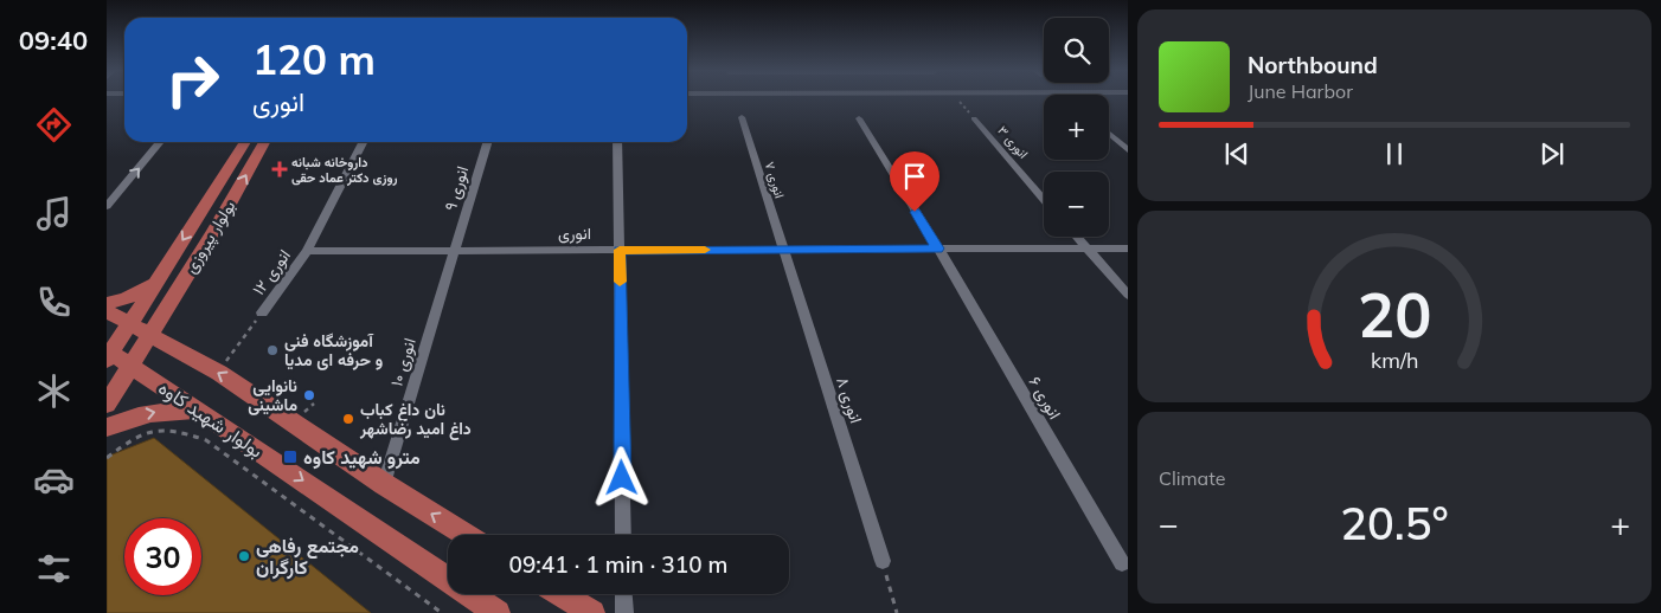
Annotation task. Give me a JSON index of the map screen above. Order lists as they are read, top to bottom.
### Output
{
  "streets": {
    "main road": ["بولوار پیروزی", "بولوار شهید کاوه"],
    "street": [
      "انوری ۳",
      "انوری ۷",
      "انوری ۹",
      "انوری",
      "انوری ۱۲",
      "انوری ۱۰",
      "انوری ۶",
      "انوری ۸"
    ]
  },
  "crossings": [
    ["انوری ۷", "انوری"],
    ["انوری ۷", "انوری ۸"],
    ["انوری ۹", "انوری"],
    ["انوری ۹", "انوری ۱۰"],
    ["انوری", "انوری ۱۲"],
    ["انوری", "انوری ۱۰"],
    ["انوری", "انوری ۶"],
    ["انوری", "انوری ۸"],
    ["بولوار پیروزی", "بولوار شهید کاوه"]
  ],
  "places": {
    "health": ["داروخانه شبانه روزی دکتر عماد حقی"],
    "other": [
      "آموزشگاه فنی و حرفه ای مدیا",
      "نانوایی ماشینی",
      "نان داغ کباب داغ امید رضاشهر",
      "مجتمع رفاهی کارگران"
    ],
    "transit": ["مترو شهید کاوه"]
  },
  "page": {
    "tabs": "09:40",
    "map_buttons": ["+", "−"],
    "turn": ["120 m", "انوری"],
    "song": ["Northbound", "June Harbor"],
    "tile": "Climate",
    "heat": ["−", "20.5°", "+"],
    "limit": "30",
    "trip": "09:41 · 1 min · 310 m",
    "gauge": ["20", "km/h"]
  }
}
